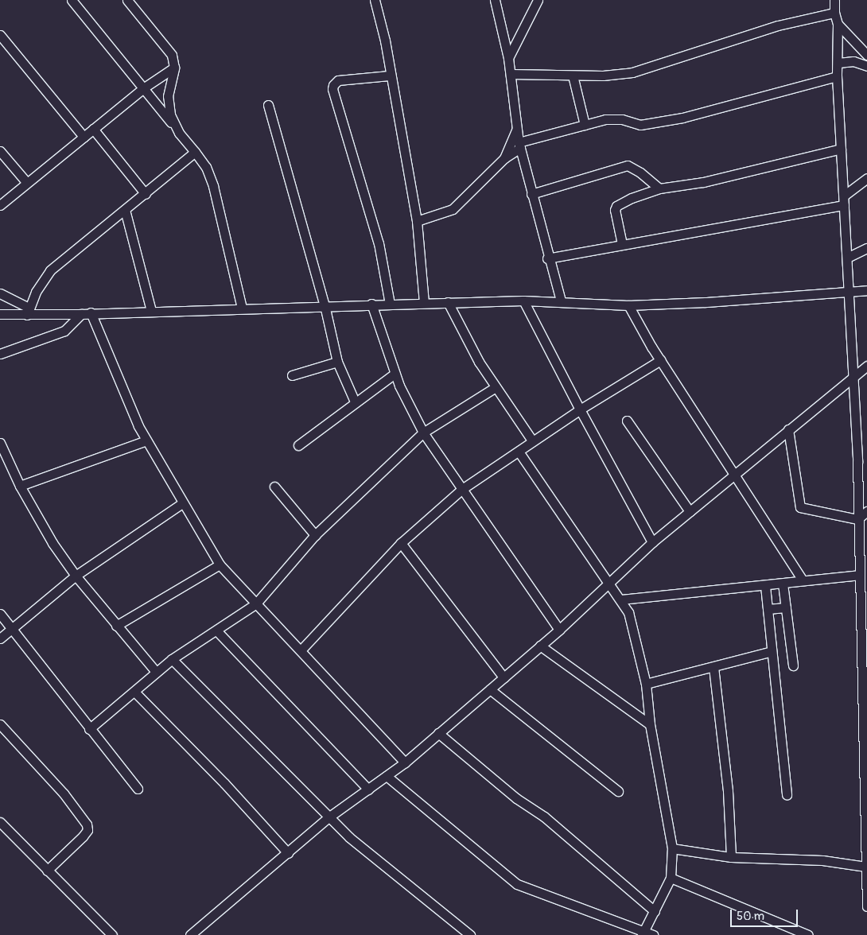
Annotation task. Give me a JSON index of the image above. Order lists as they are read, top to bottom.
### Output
{
  "scale_bar": "50 m"
}
